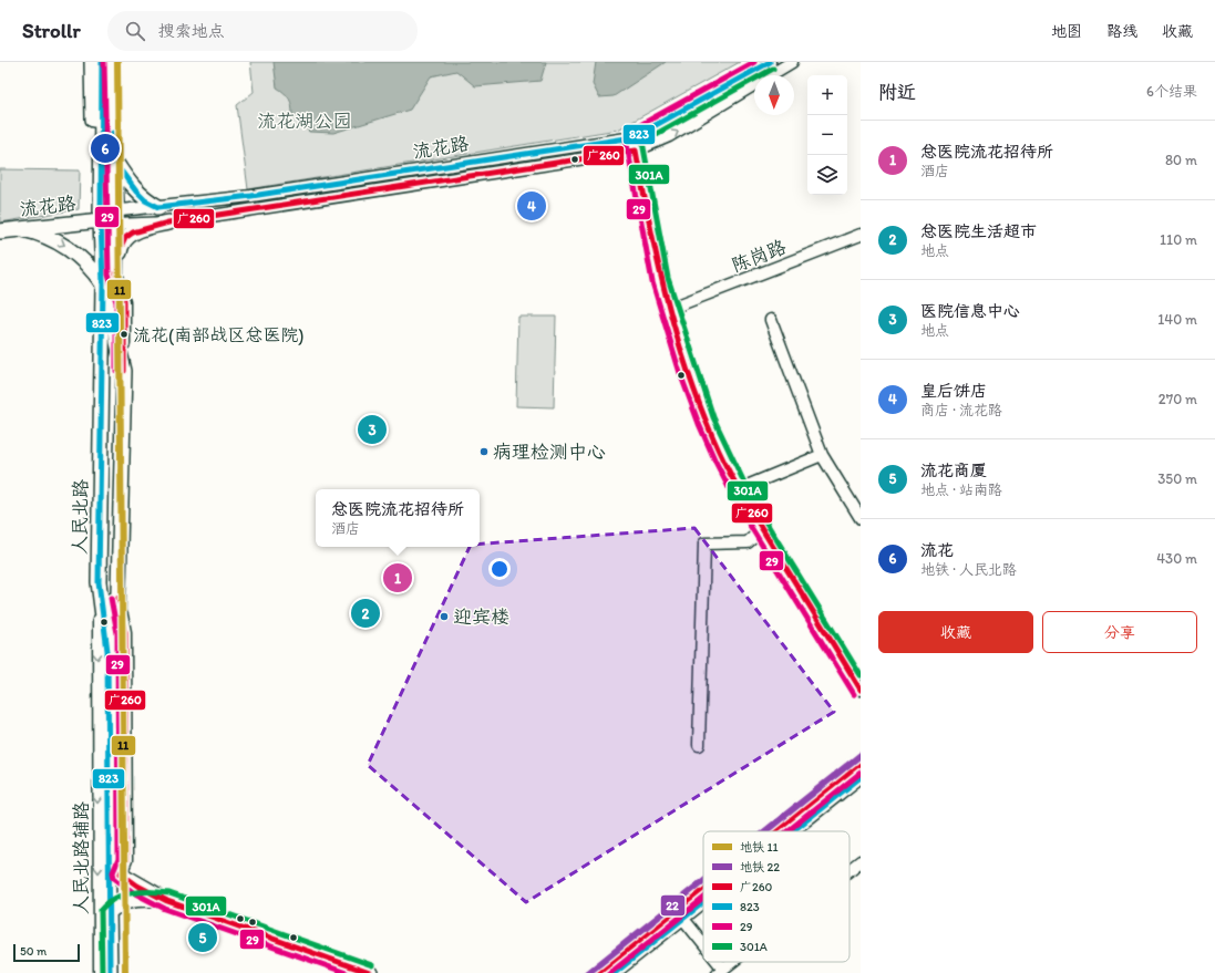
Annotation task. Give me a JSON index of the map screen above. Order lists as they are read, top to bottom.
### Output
{
  "streets": {
    "main road": ["流花路", "人民北路"],
    "street": ["陈岗路", "人民北路辅路"]
  },
  "crossings": [
    ["流花路", "人民北路"],
    ["人民北路", "人民北路辅路"]
  ],
  "one_way": ["人民北路辅路"],
  "parks": ["流花湖公园"],
  "places": ["流花(南部战区总医院)", "病理检测中心", "迎宾楼"],
  "lines": [
    "metro line 11",
    "transit line 823",
    "transit line 29",
    "transit line 301A",
    "transit line 广260",
    "metro line 22"
  ],
  "legend": [
    "地铁 11",
    "地铁 22",
    "广260",
    "823",
    "29",
    "301A"
  ],
  "scale_bar": "50 m",
  "north": "bottom",
  "page": {
    "header": "Strollr",
    "search": "搜索地点",
    "nav": ["地图", "路线", "收藏"],
    "heading": ["附近", "6个结果"],
    "map_buttons": ["+", "−"],
    "list": [
      {
        "mark": "1",
        "name": "总医院流花招待所",
        "note": "酒店",
        "value": "80 m"
      },
      {
        "mark": "2",
        "name": "总医院生活超市",
        "note": "地点",
        "value": "110 m"
      },
      {
        "mark": "3",
        "name": "医院信息中心",
        "note": "地点",
        "value": "140 m"
      },
      {
        "mark": "4",
        "name": "皇后饼店",
        "note": "商店 · 流花路",
        "value": "270 m"
      },
      {
        "mark": "5",
        "name": "流花商厦",
        "note": "地点 · 站南路",
        "value": "350 m"
      },
      {
        "mark": "6",
        "name": "流花",
        "note": "地铁 · 人民北路",
        "value": "430 m"
      }
    ],
    "pins": [
      "6",
      "4",
      "3",
      "1",
      "2",
      "5"
    ],
    "popup": ["总医院流花招待所", "酒店"],
    "buttons": ["收藏", "分享"],
    "scale": "50 m"
  }
}
